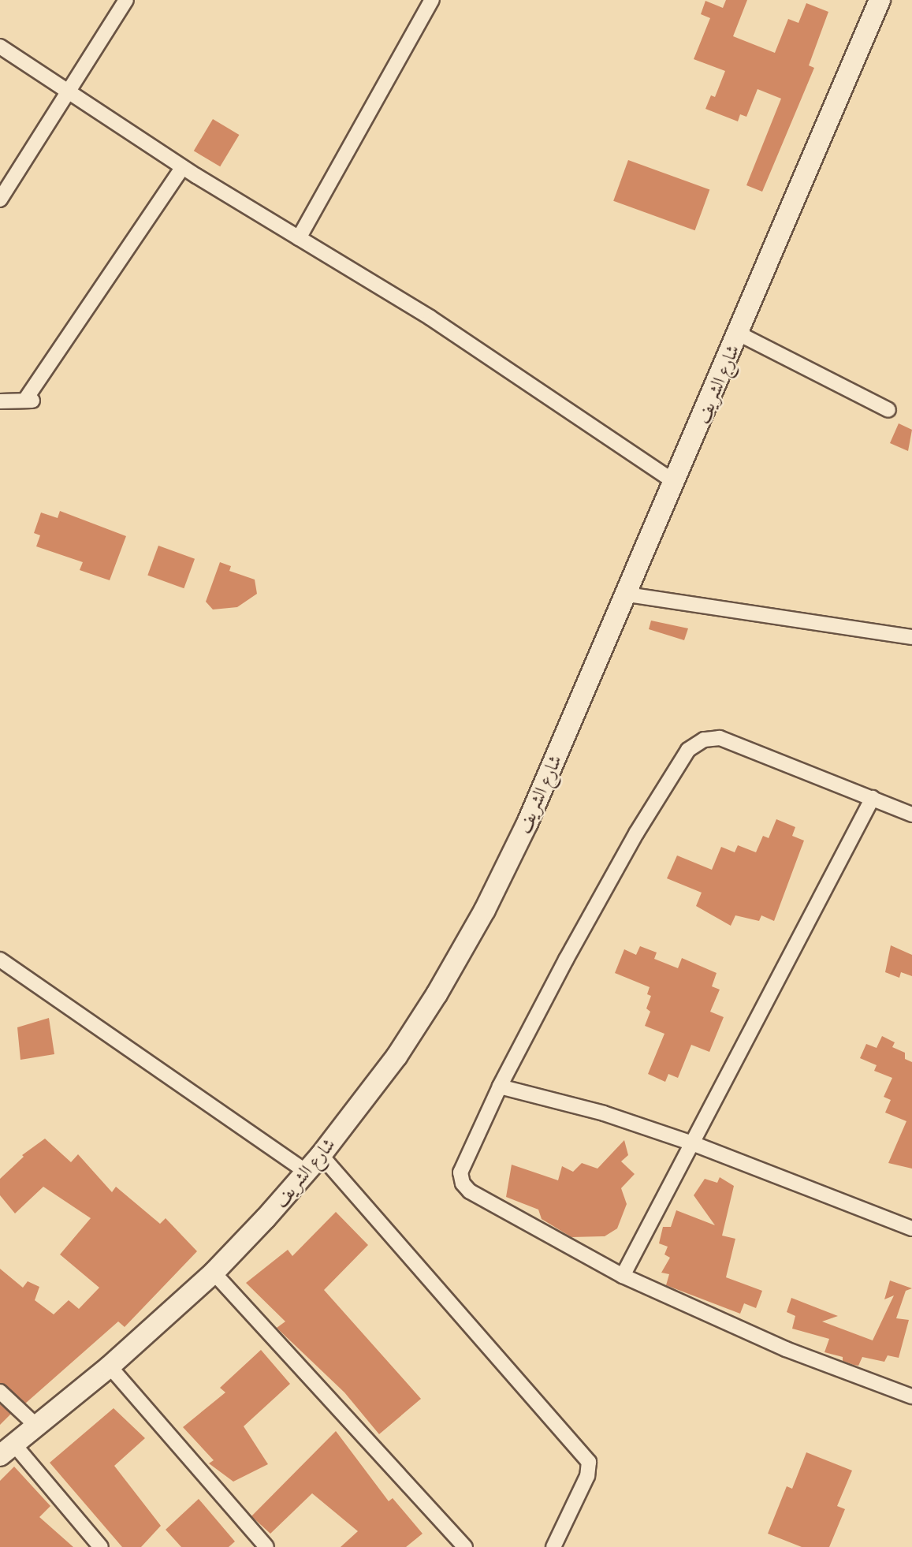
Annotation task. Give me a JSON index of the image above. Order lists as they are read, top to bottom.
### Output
{
  "streets": {
    "main road": ["شارع الشريف"]
  }
}
